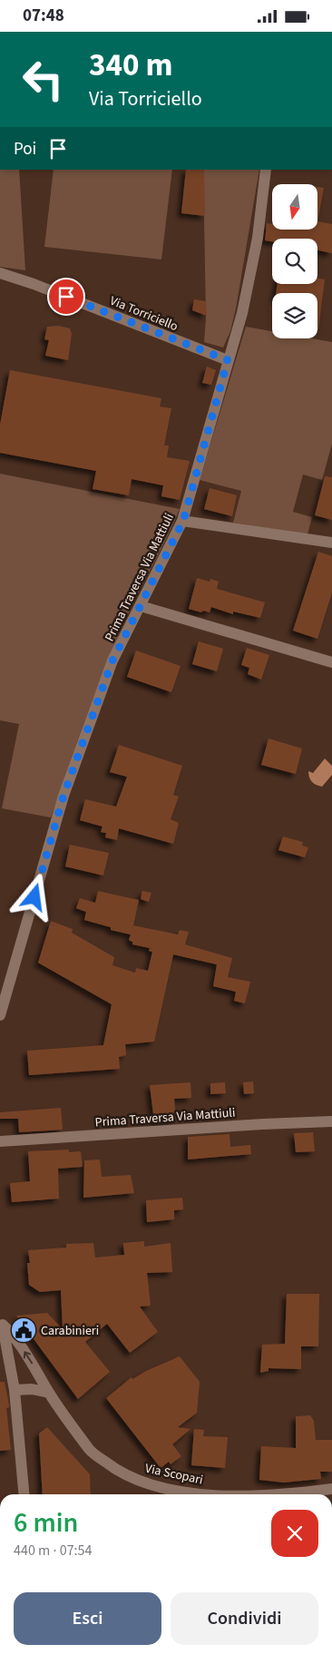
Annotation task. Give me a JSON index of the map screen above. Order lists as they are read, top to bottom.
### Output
{
  "streets": {
    "street": ["Via Torriciello", "Prima Traversa Via Mattiuli", "Via Scopari"]
  },
  "crossings": [
    ["Via Torriciello", "Prima Traversa Via Mattiuli"]
  ],
  "places": {
    "public building": ["Carabinieri"]
  },
  "north": "bottom",
  "page": {
    "status": "07:48",
    "turn": ["340 m", "Via Torriciello"],
    "then": "Poi",
    "heading": ["6 min", "440 m · 07:54"],
    "buttons": ["Esci", "Condividi"]
  }
}
